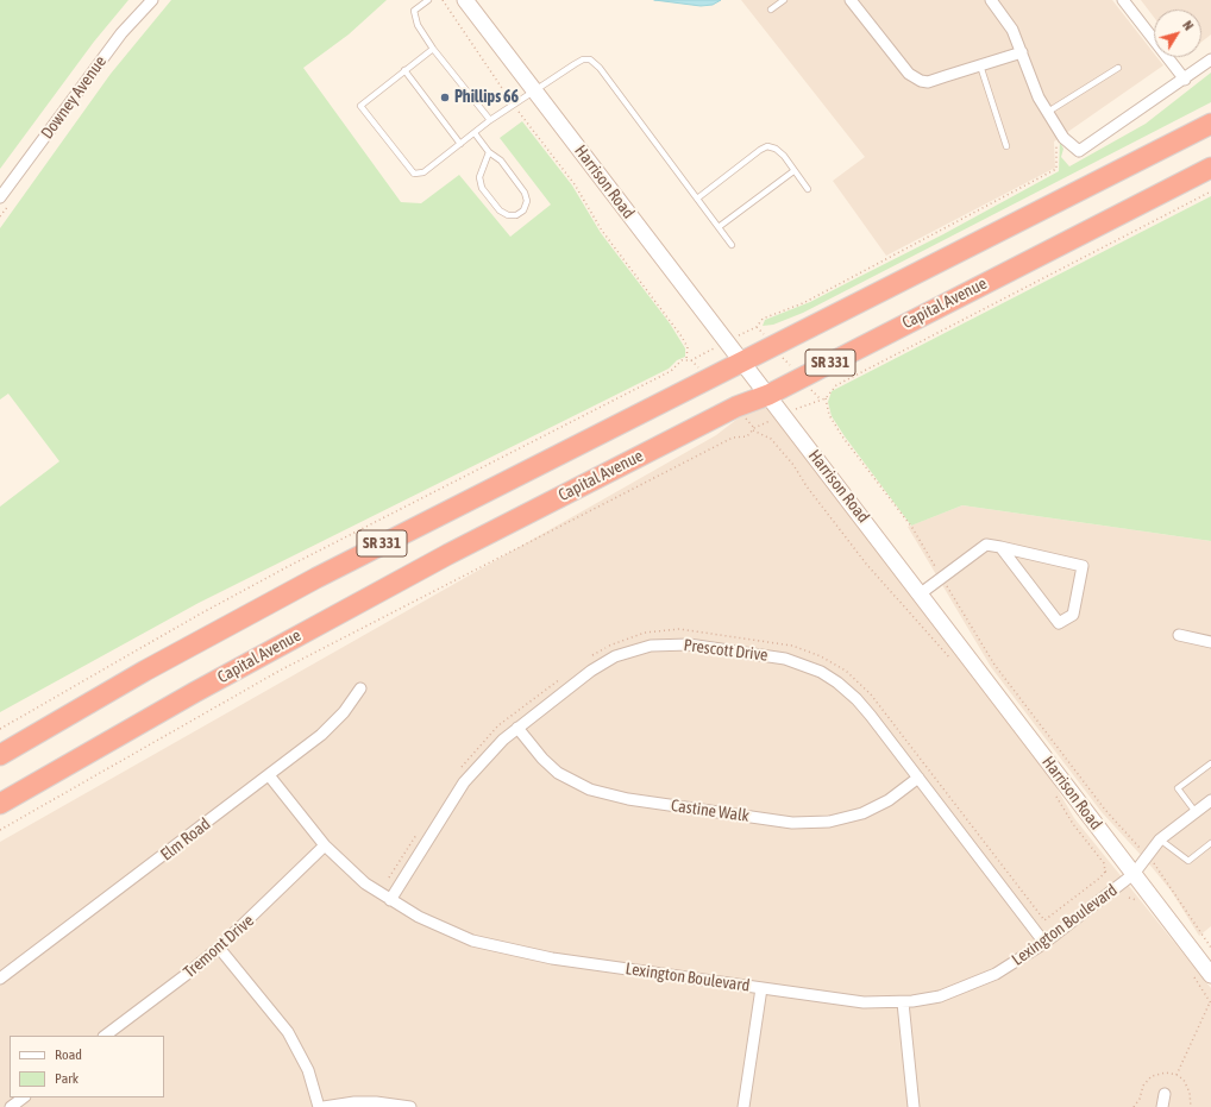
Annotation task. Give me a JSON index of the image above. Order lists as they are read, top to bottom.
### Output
{
  "streets": {
    "highway": ["Capital Avenue", "SR 331"],
    "street": [
      "Downey Avenue",
      "Harrison Road",
      "Prescott Drive",
      "Castine Walk",
      "Elm Road",
      "Lexington Boulevard",
      "Tremont Drive"
    ]
  },
  "crossings": [
    ["Harrison Road", "Capital Avenue"],
    ["Harrison Road", "SR 331"],
    ["Harrison Road", "Lexington Boulevard"],
    ["Prescott Drive", "Castine Walk"],
    ["Prescott Drive", "Lexington Boulevard"],
    ["Elm Road", "Lexington Boulevard"],
    ["Lexington Boulevard", "Tremont Drive"]
  ],
  "places": ["Phillips 66"],
  "legend": ["Road", "Park"],
  "north": "top right"
}
